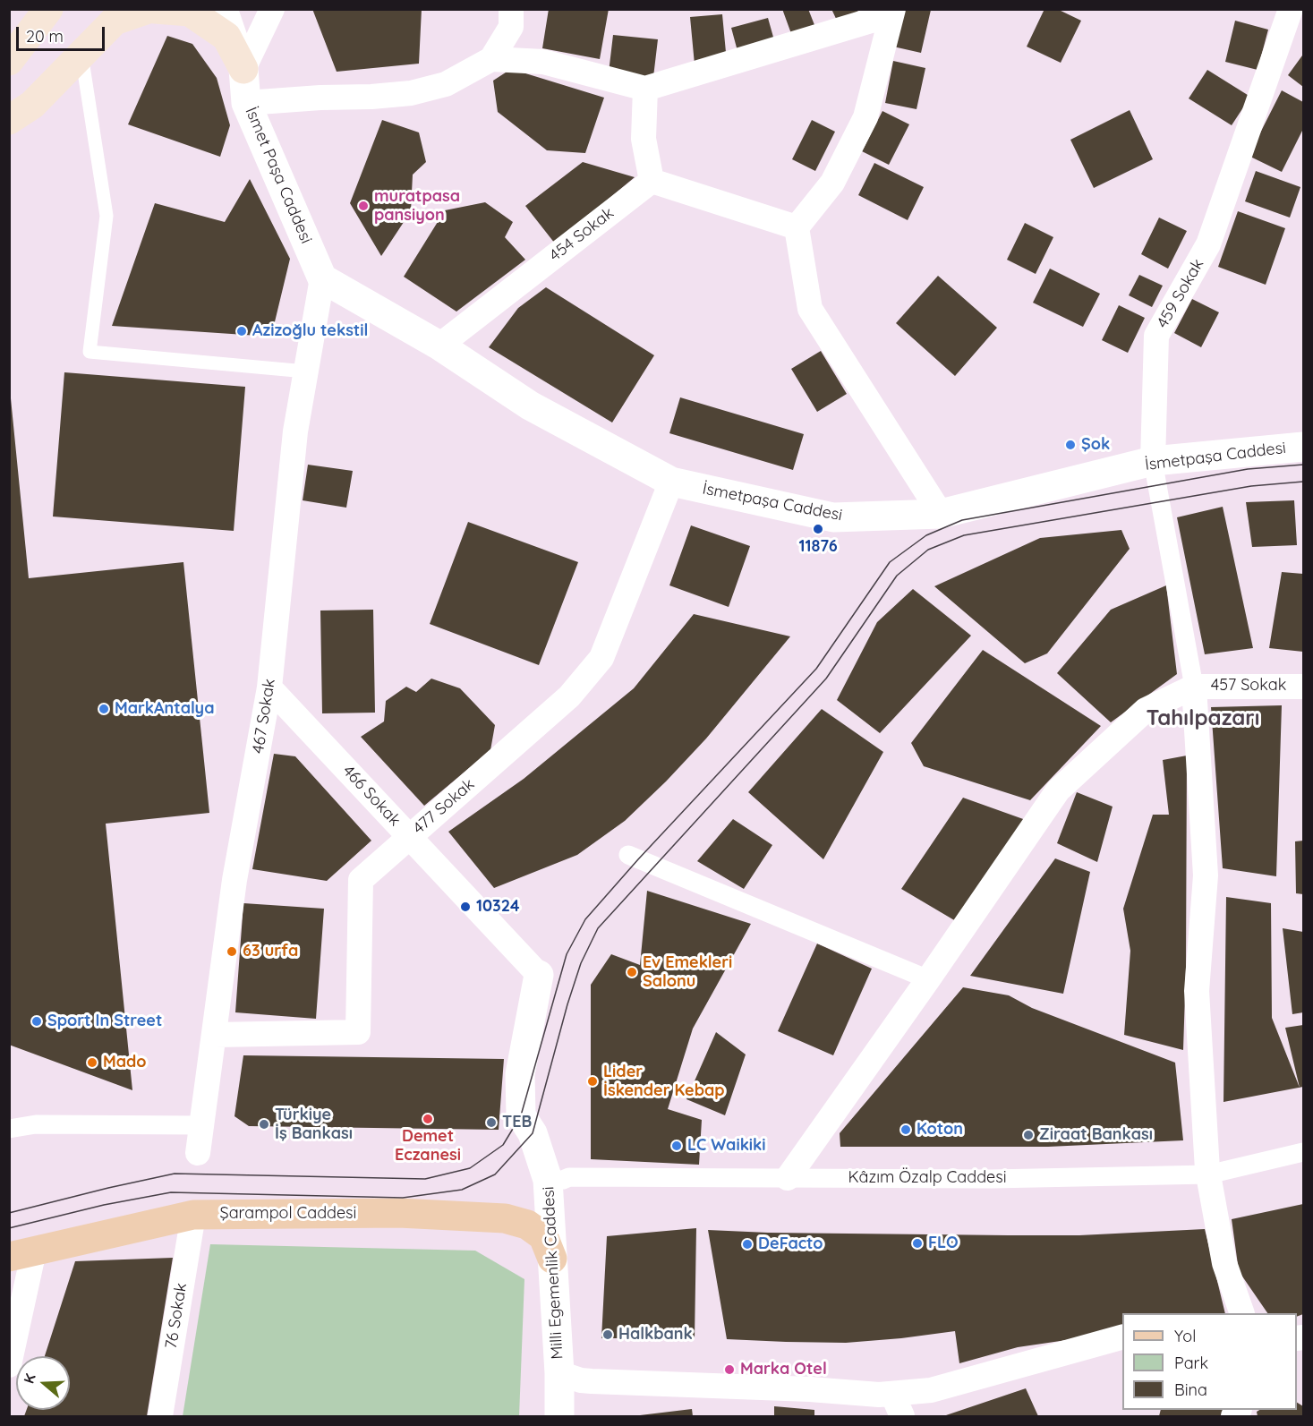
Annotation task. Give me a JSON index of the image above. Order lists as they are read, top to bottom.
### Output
{
  "streets": {
    "main road": ["Şarampol Caddesi"],
    "street": [
      "İsmet Paşa Caddesi",
      "454 Sokak",
      "459 Sokak",
      "İsmetpaşa Caddesi",
      "457 Sokak",
      "467 Sokak",
      "466 Sokak",
      "477 Sokak",
      "Kâzım Özalp Caddesi",
      "Milli Egemenlik Caddesi",
      "76 Sokak"
    ]
  },
  "crossings": [
    ["İsmet Paşa Caddesi", "İsmetpaşa Caddesi"],
    ["İsmet Paşa Caddesi", "467 Sokak"],
    ["454 Sokak", "İsmetpaşa Caddesi"],
    ["459 Sokak", "İsmetpaşa Caddesi"],
    ["459 Sokak", "457 Sokak"],
    ["İsmetpaşa Caddesi", "467 Sokak"],
    ["İsmetpaşa Caddesi", "477 Sokak"],
    ["467 Sokak", "466 Sokak"],
    ["467 Sokak", "477 Sokak"],
    ["466 Sokak", "477 Sokak"],
    ["466 Sokak", "Milli Egemenlik Caddesi"],
    ["Kâzım Özalp Caddesi", "Milli Egemenlik Caddesi"],
    ["Şarampol Caddesi", "Milli Egemenlik Caddesi"],
    ["Şarampol Caddesi", "76 Sokak"]
  ],
  "districts": ["Tahılpazarı"],
  "places": [
    "muratpasa pansiyon",
    "Azizoğlu tekstil",
    "Şok",
    "11876",
    "MarkAntalya",
    "10324",
    "63 urfa",
    "Ev Emekleri Salonu",
    "Sport In Street",
    "Mado",
    "Lider İskender Kebap",
    "Demet Eczanesi",
    "TEB",
    "Türkiye İş Bankası",
    "Koton",
    "Ziraat Bankası",
    "LC Waikiki",
    "FLO",
    "DeFacto",
    "Halkbank",
    "Marka Otel"
  ],
  "legend": ["Yol", "Park", "Bina"],
  "scale_bar": "20 m",
  "north": "left"
}
